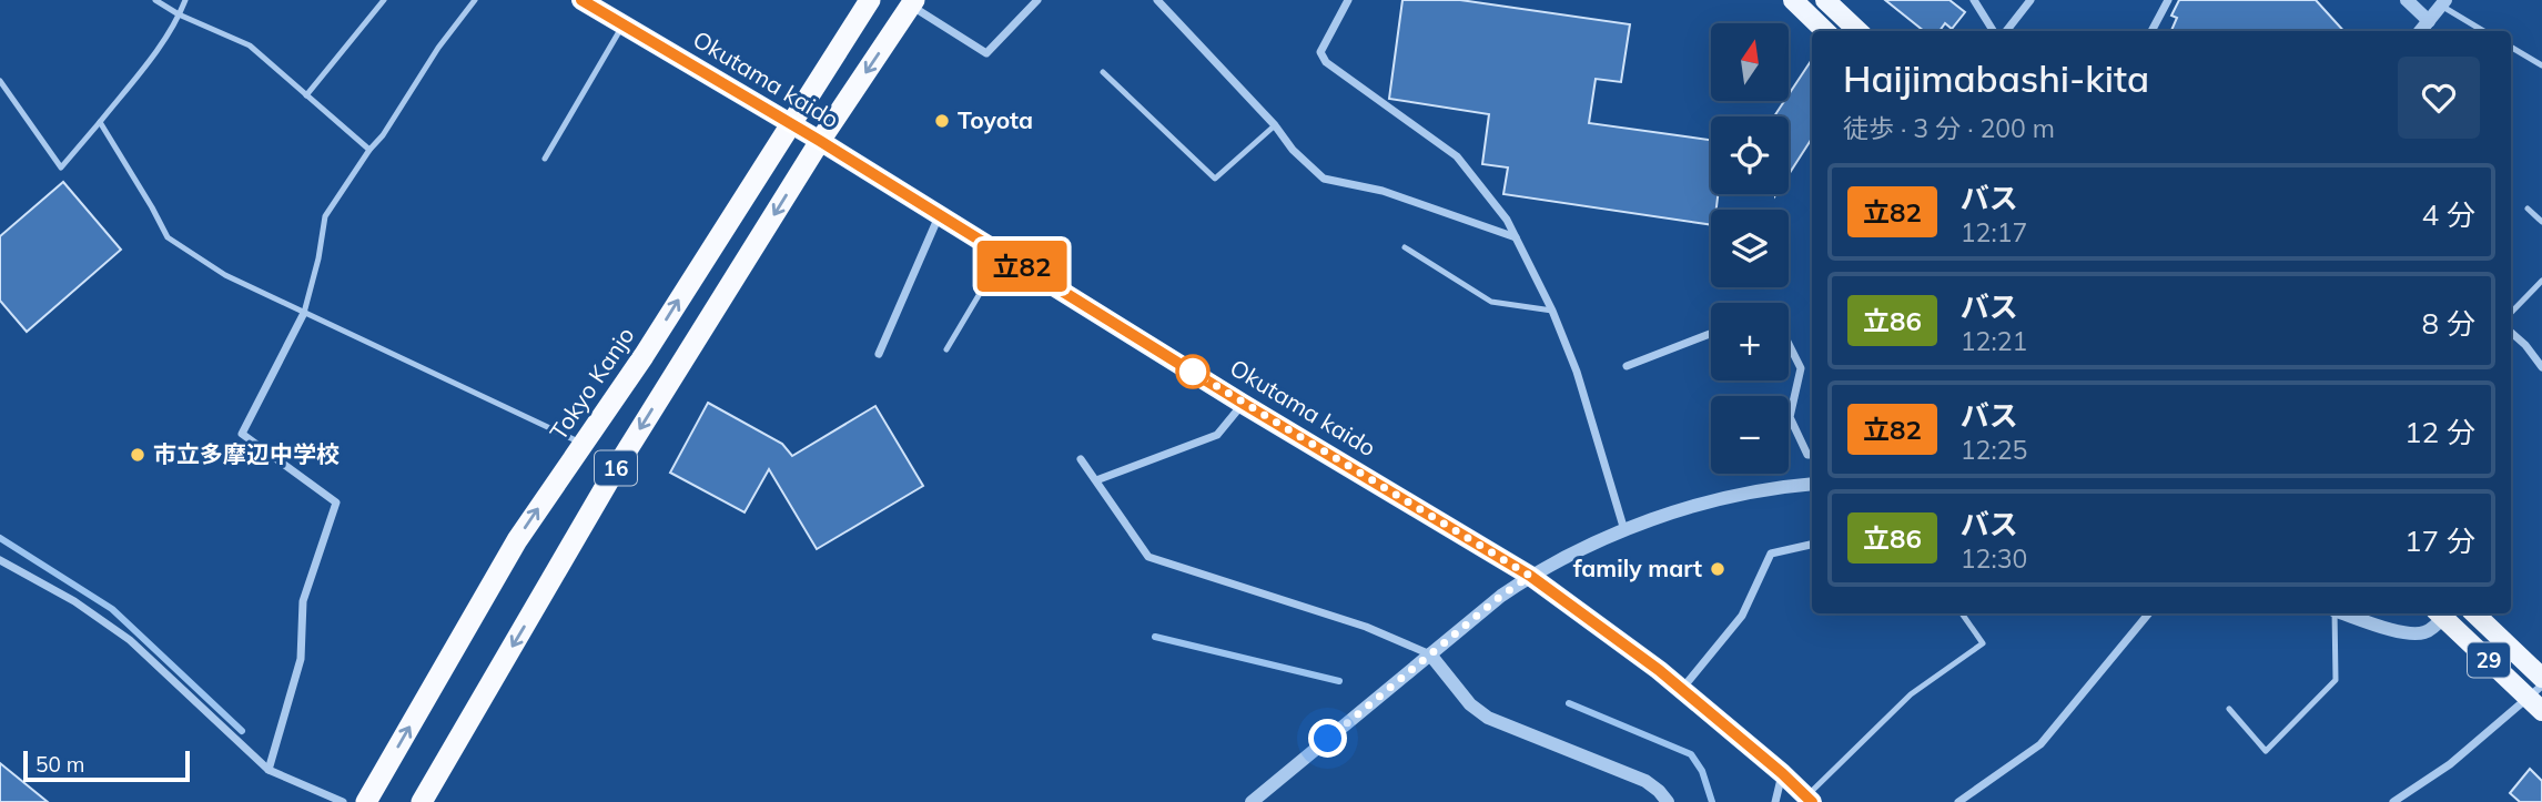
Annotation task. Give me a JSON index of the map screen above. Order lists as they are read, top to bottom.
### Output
{
  "streets": {
    "highway": ["Tokyo Kanjo", "16"],
    "main road": ["Okutama kaido", "29"]
  },
  "crossings": [
    ["Okutama kaido", "Tokyo Kanjo"],
    ["Okutama kaido", "16"]
  ],
  "places": ["Toyota", "市立多摩辺中学校", "family mart"],
  "lines": ["bus line 立82"],
  "scale_bar": "50 m",
  "north": "top",
  "page": {
    "on_map": "立82",
    "map_buttons": ["+", "−"],
    "heading": ["Haijimabashi-kita", "徒歩 · 3 分 · 200 m"],
    "list": [
      {
        "mark": "立82",
        "name": "バス",
        "note": "12:17",
        "value": "4 分"
      },
      {
        "mark": "立86",
        "name": "バス",
        "note": "12:21",
        "value": "8 分"
      },
      {
        "mark": "立82",
        "name": "バス",
        "note": "12:25",
        "value": "12 分"
      },
      {
        "mark": "立86",
        "name": "バス",
        "note": "12:30",
        "value": "17 分"
      }
    ],
    "scale": "50 m"
  }
}
